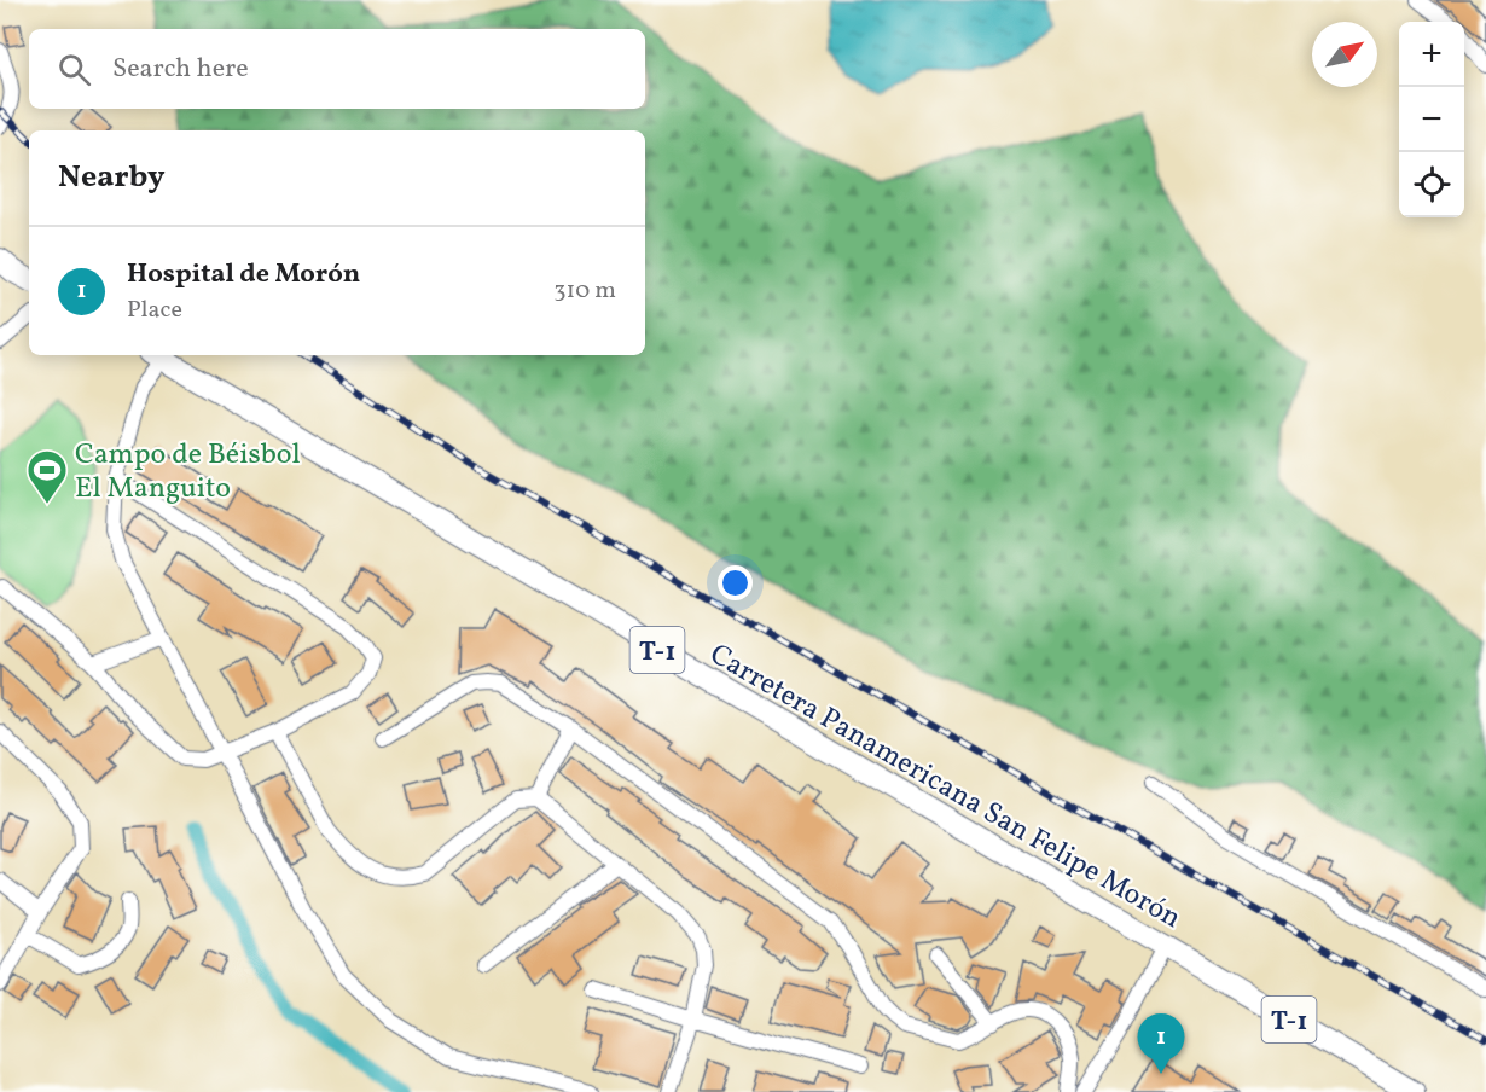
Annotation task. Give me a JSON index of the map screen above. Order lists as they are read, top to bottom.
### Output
{
  "streets": {
    "main road": ["T-1", "Carretera Panamericana San Felipe Morón"]
  },
  "places": {
    "sports": ["Campo de Béisbol El Manguito"]
  },
  "north": "top right",
  "page": {
    "map_buttons": ["+", "−"],
    "search": "Search here",
    "heading": "Nearby",
    "list": [
      {
        "mark": "1",
        "name": "Hospital de Morón",
        "note": "Place",
        "value": "310 m"
      }
    ],
    "pins": "1"
  }
}
